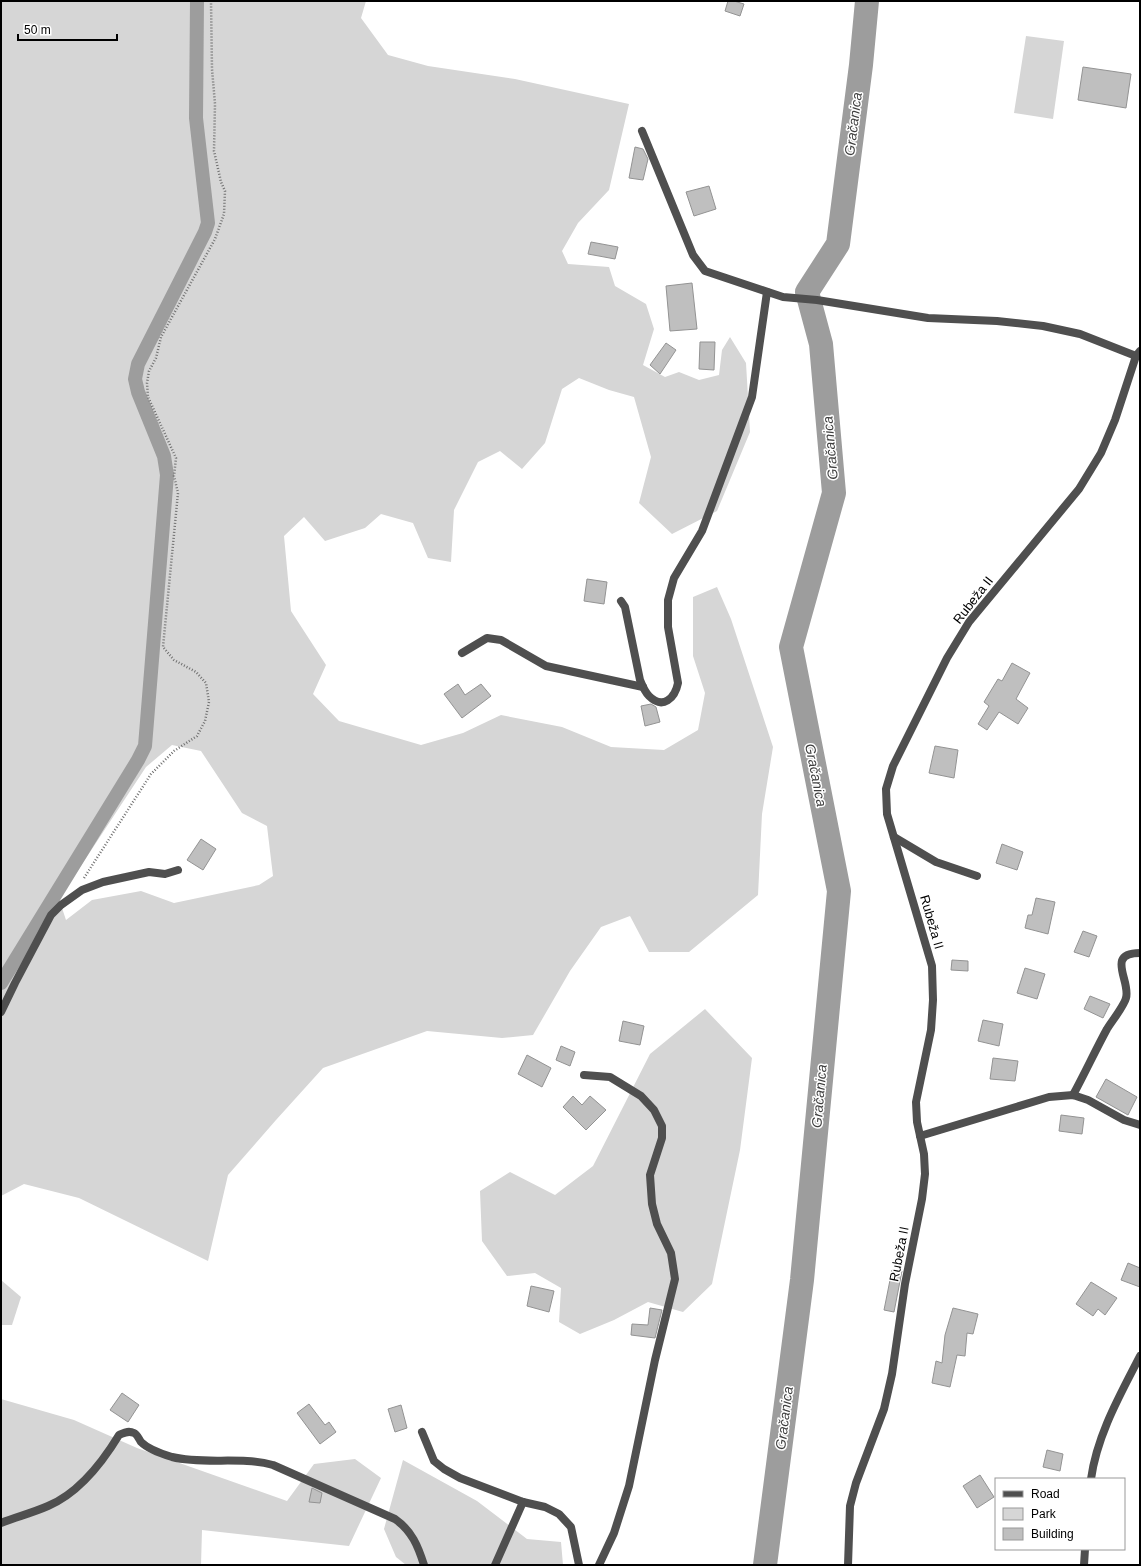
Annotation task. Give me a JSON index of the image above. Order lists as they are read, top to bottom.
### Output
{
  "streets": {
    "street": ["Rubeža II"]
  },
  "water": ["Gračanica"],
  "legend": ["Road", "Park", "Building"],
  "scale_bar": "50 m"
}
